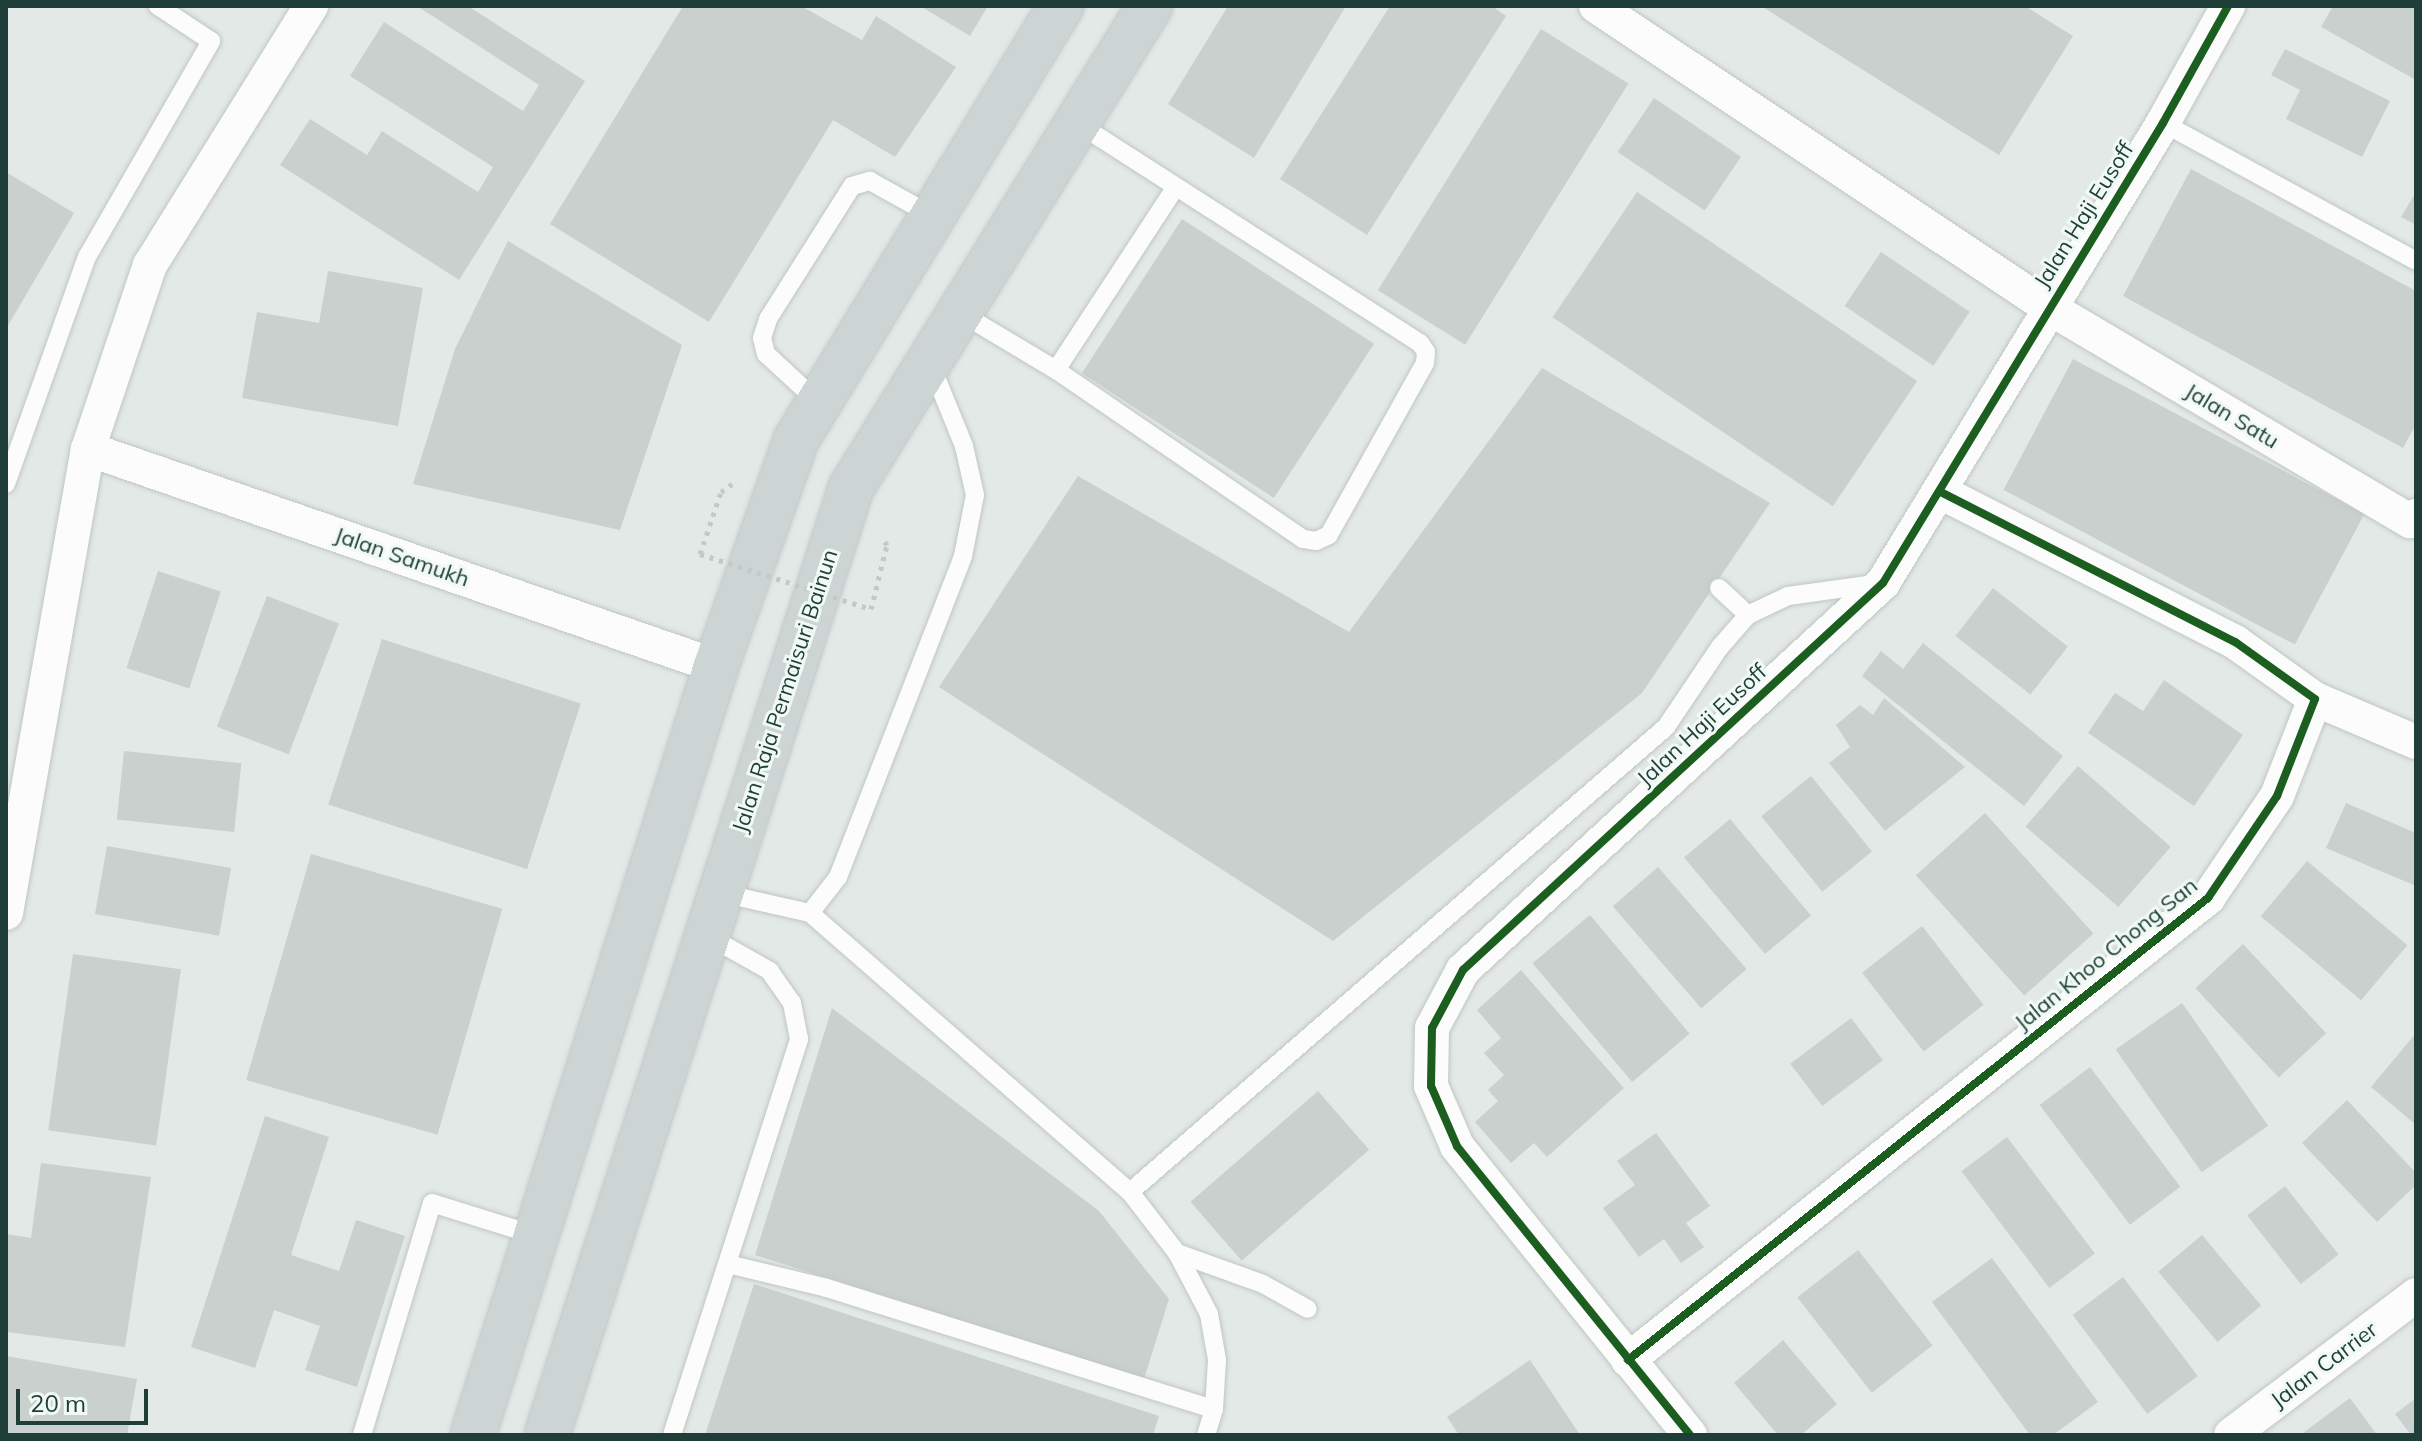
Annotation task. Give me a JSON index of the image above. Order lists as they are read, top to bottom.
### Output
{
  "streets": {
    "main road": ["Jalan Raja Permaisuri Bainun"],
    "street": [
      "Jalan Haji Eusoff",
      "Jalan Satu",
      "Jalan Samukh",
      "Jalan Khoo Chong San",
      "Jalan Carrier"
    ]
  },
  "crossings": [
    ["Jalan Haji Eusoff", "Jalan Satu"],
    ["Jalan Haji Eusoff", "Jalan Khoo Chong San"]
  ],
  "scale_bar": "20 m"
}
